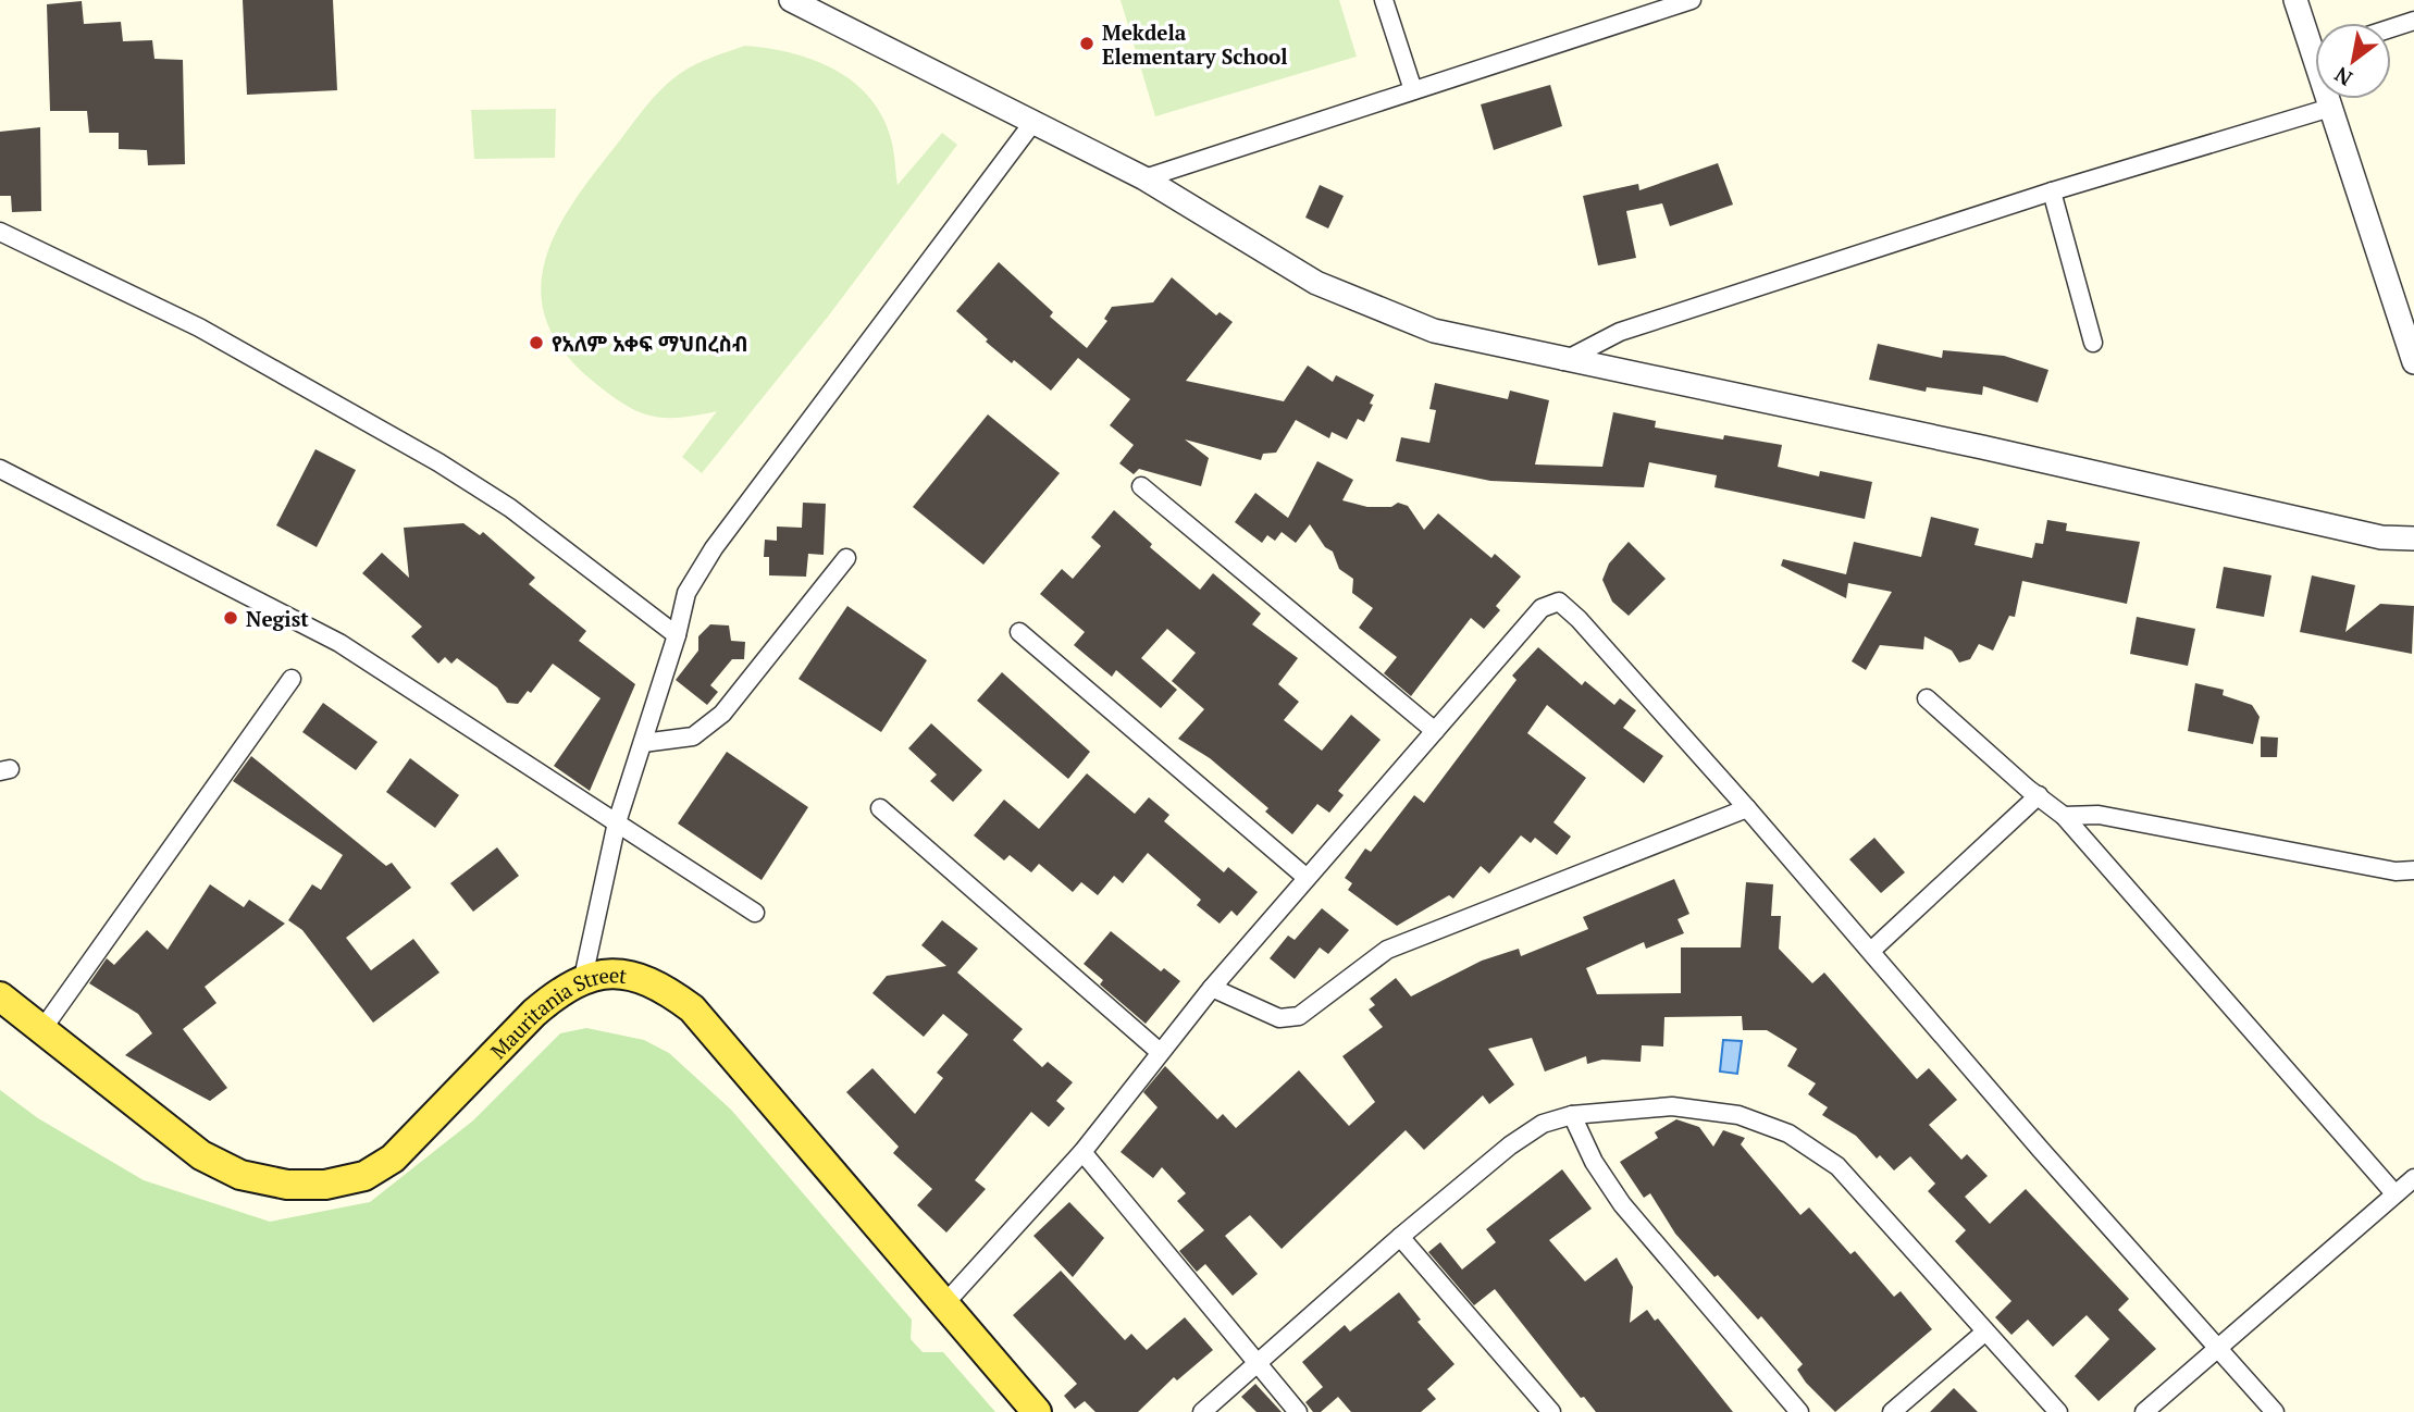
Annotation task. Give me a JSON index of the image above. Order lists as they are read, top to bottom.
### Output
{
  "streets": {
    "main road": ["Mauritania Street"]
  },
  "places": ["Mekdela Elementary School", "የአለም አቀፍ ማህበረስብ", "Negist"],
  "north": "bottom left"
}
